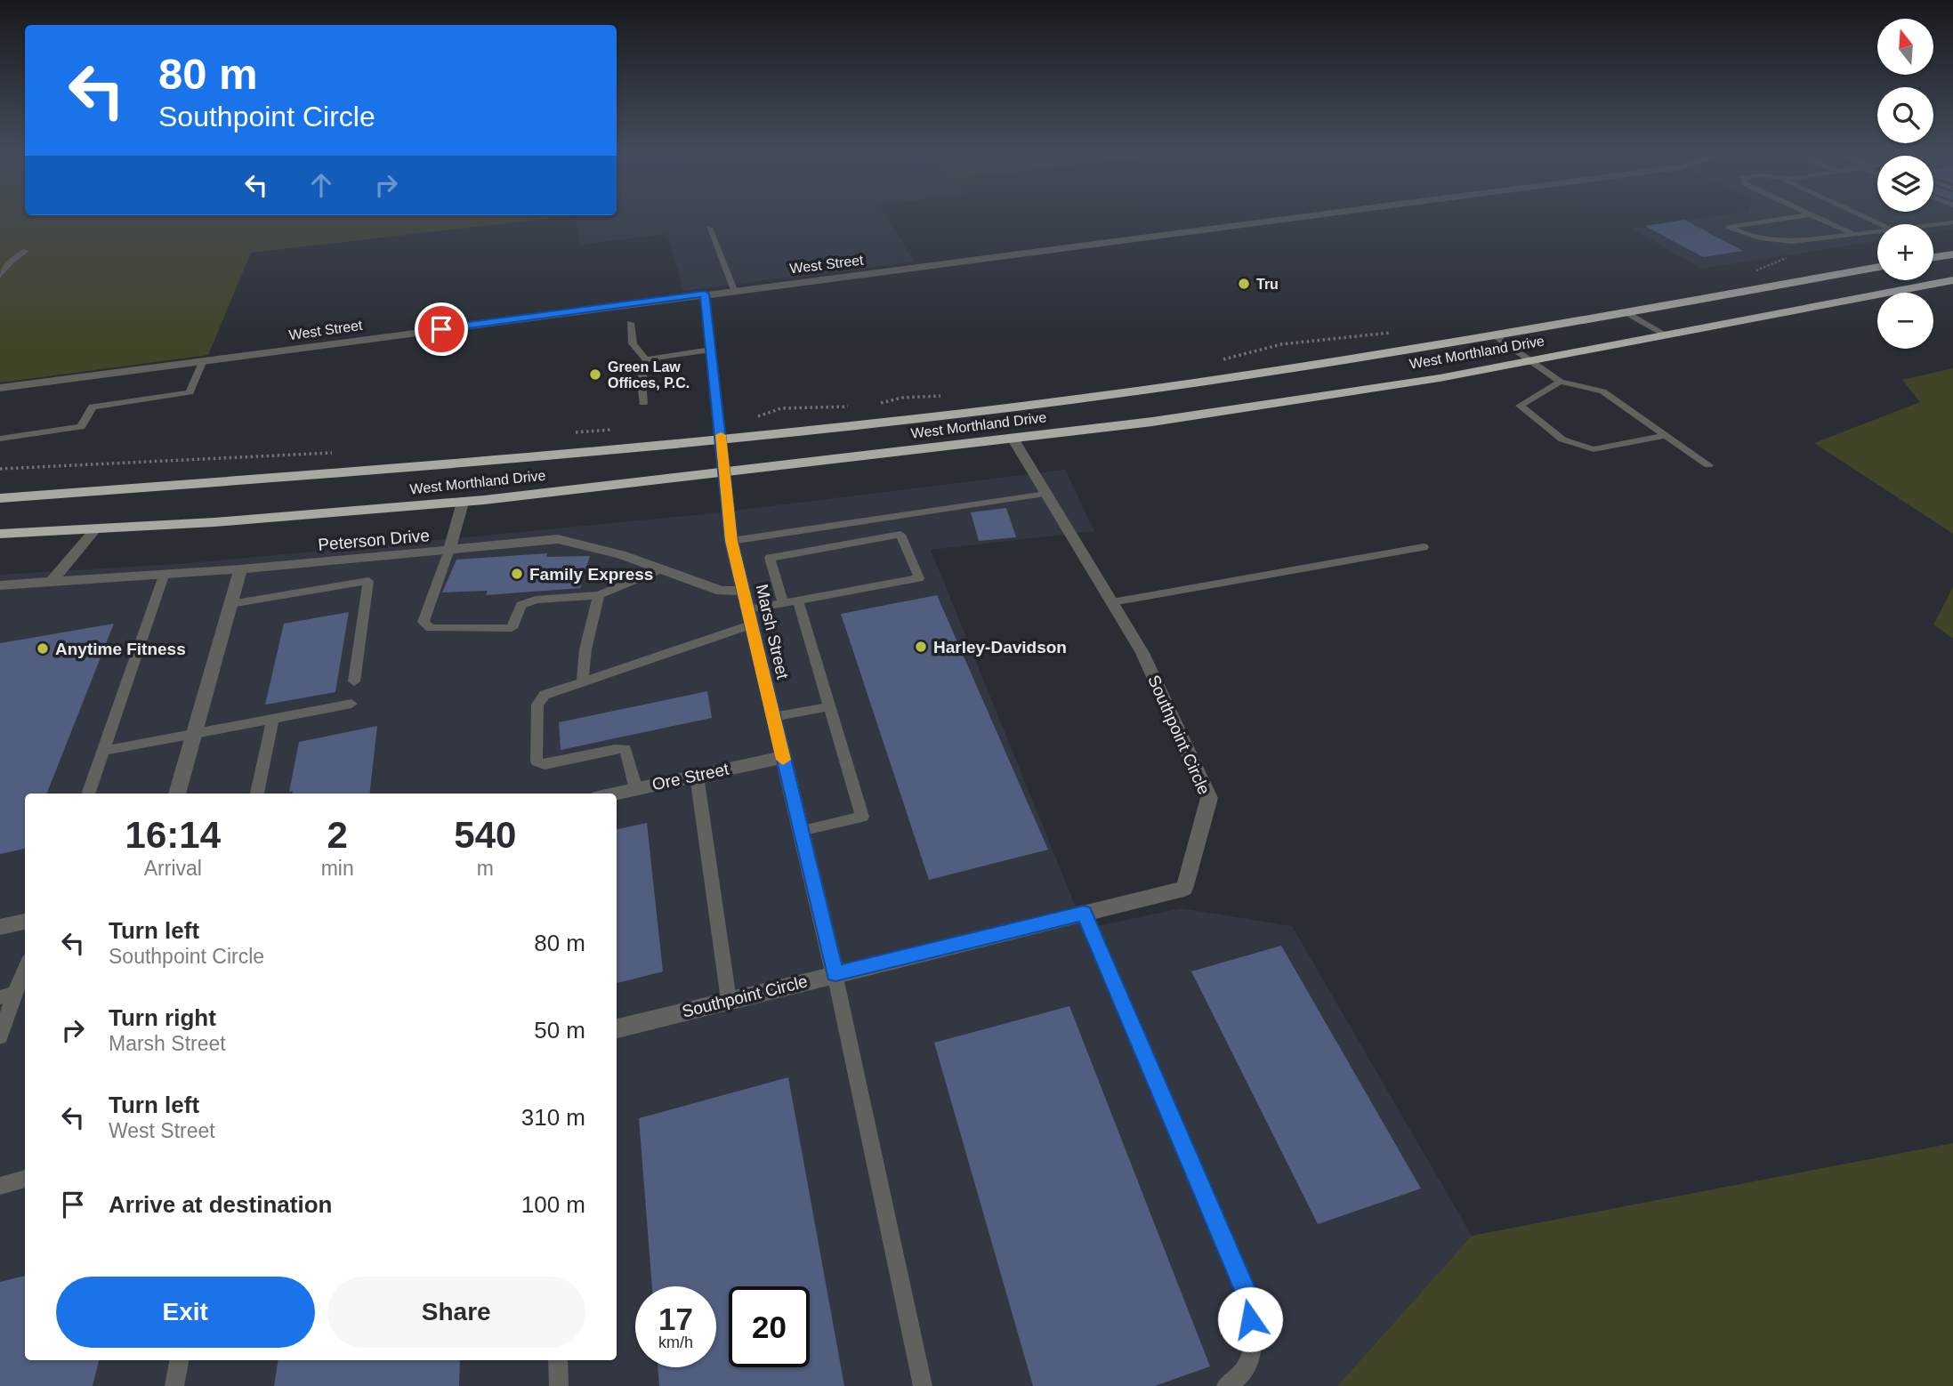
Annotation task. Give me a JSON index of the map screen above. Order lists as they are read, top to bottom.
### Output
{
  "streets": {
    "highway": ["West Morthland Drive"],
    "street": [
      "West Street",
      "Peterson Drive",
      "Marsh Street",
      "Southpoint Circle",
      "Ore Street"
    ]
  },
  "crossings": [
    ["West Street", "Marsh Street"],
    ["West Morthland Drive", "Marsh Street"],
    ["West Morthland Drive", "Southpoint Circle"],
    ["Peterson Drive", "Marsh Street"],
    ["Marsh Street", "Southpoint Circle"],
    ["Marsh Street", "Ore Street"]
  ],
  "places": [
    "Tru",
    "Green Law Offices, P.C.",
    "Family Express",
    "Harley-Davidson",
    "Anytime Fitness"
  ],
  "north": "top",
  "page": {
    "map_buttons": ["+", "−"],
    "turn": ["80 m", "Southpoint Circle"],
    "eta": [
      "16:14",
      "Arrival",
      "2",
      "min",
      "540",
      "m"
    ],
    "list": [
      {
        "name": "Turn left",
        "note": "Southpoint Circle",
        "value": "80 m"
      },
      {
        "name": "Turn right",
        "note": "Marsh Street",
        "value": "50 m"
      },
      {
        "name": "Turn left",
        "note": "West Street",
        "value": "310 m"
      },
      {
        "name": "Arrive at destination",
        "value": "100 m"
      }
    ],
    "buttons": ["Exit", "Share"],
    "speed": "17 km/h",
    "limit": "20"
  }
}
